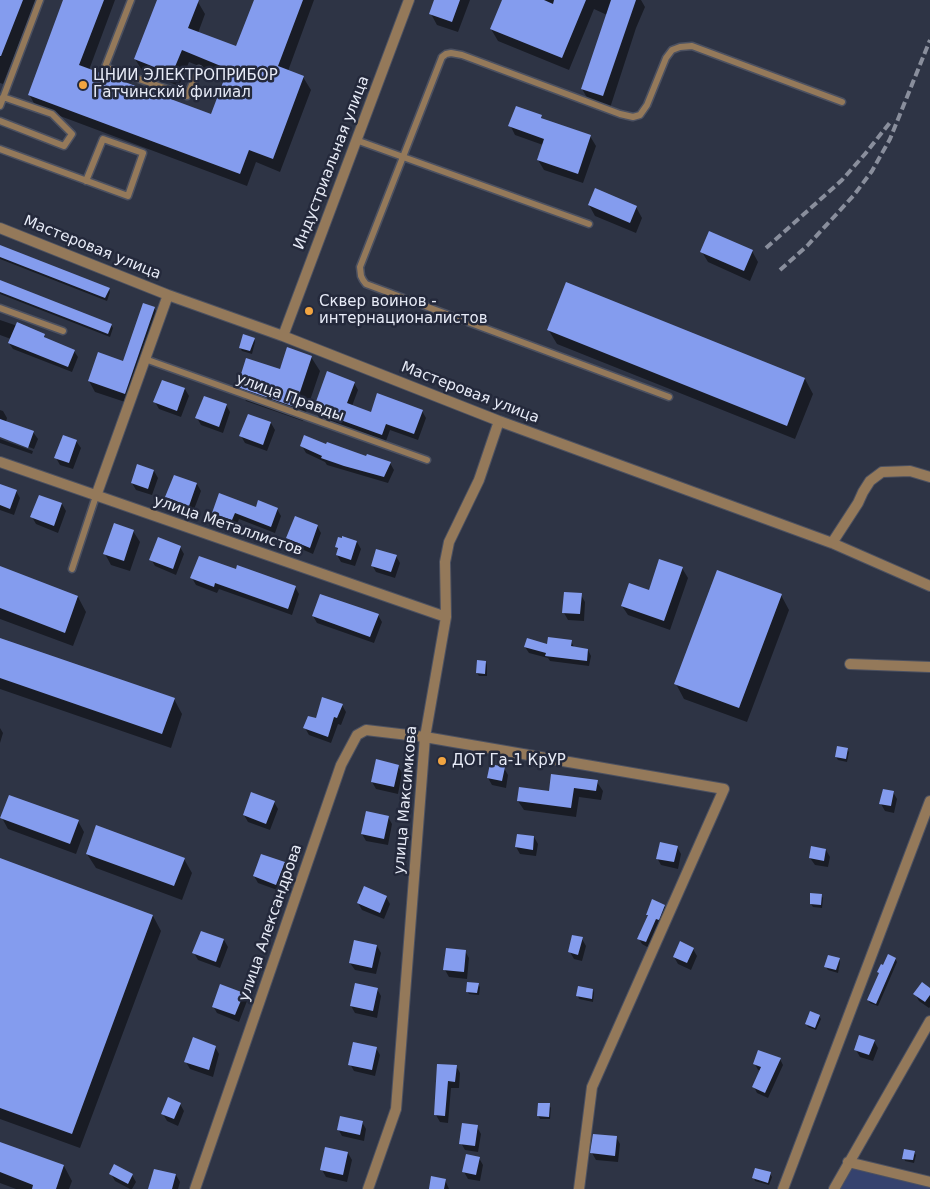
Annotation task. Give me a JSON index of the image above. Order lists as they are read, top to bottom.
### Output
{
  "streets": {
    "street": [
      "Индустриальная улица",
      "Мастеровая улица",
      "улица Металлистов",
      "улица Максимкова",
      "улица Александрова"
    ],
    "lane": ["улица Правды"]
  },
  "crossings": [
    ["Индустриальная улица", "Мастеровая улица"],
    ["Мастеровая улица", "улица Максимкова"],
    ["улица Металлистов", "улица Максимкова"],
    ["улица Максимкова", "улица Александрова"]
  ],
  "places": ["ЦНИИ ЭЛЕКТРОПРИБОР Гатчинский филиал", "Сквер воинов - интернационалистов", "ДОТ Га-1 КрУР"]
}
